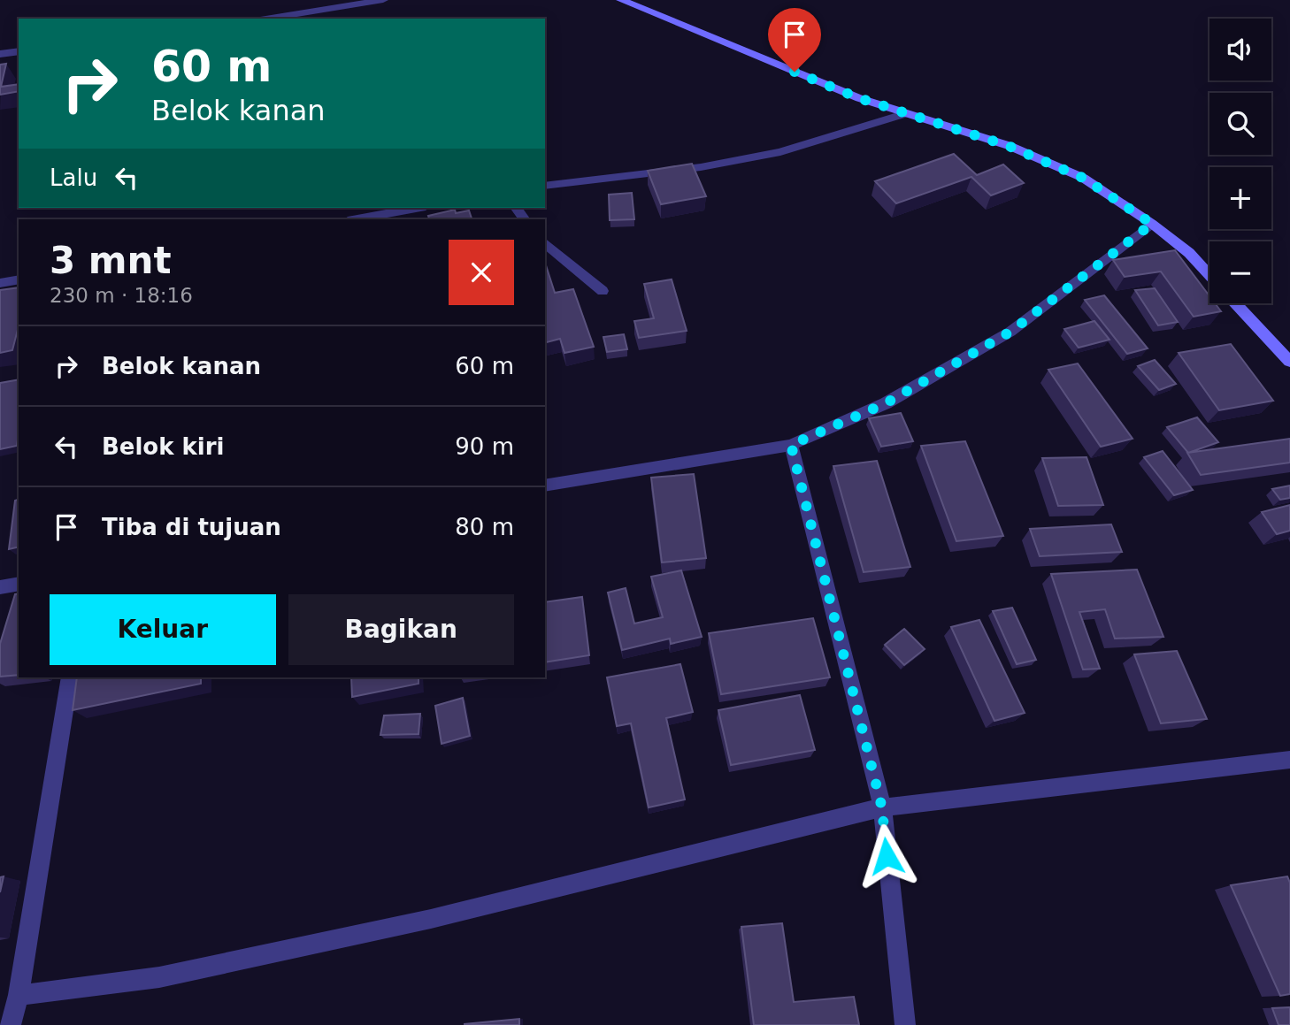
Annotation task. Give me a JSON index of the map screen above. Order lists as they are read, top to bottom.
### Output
{
  "page": {
    "map_buttons": ["+", "−"],
    "turn": ["60 m", "Belok kanan"],
    "then": "Lalu",
    "heading": ["3 mnt", "230 m · 18:16"],
    "list": [
      {
        "name": "Belok kanan",
        "value": "60 m"
      },
      {
        "name": "Belok kiri",
        "value": "90 m"
      },
      {
        "name": "Tiba di tujuan",
        "value": "80 m"
      }
    ],
    "buttons": ["Keluar", "Bagikan"]
  }
}
